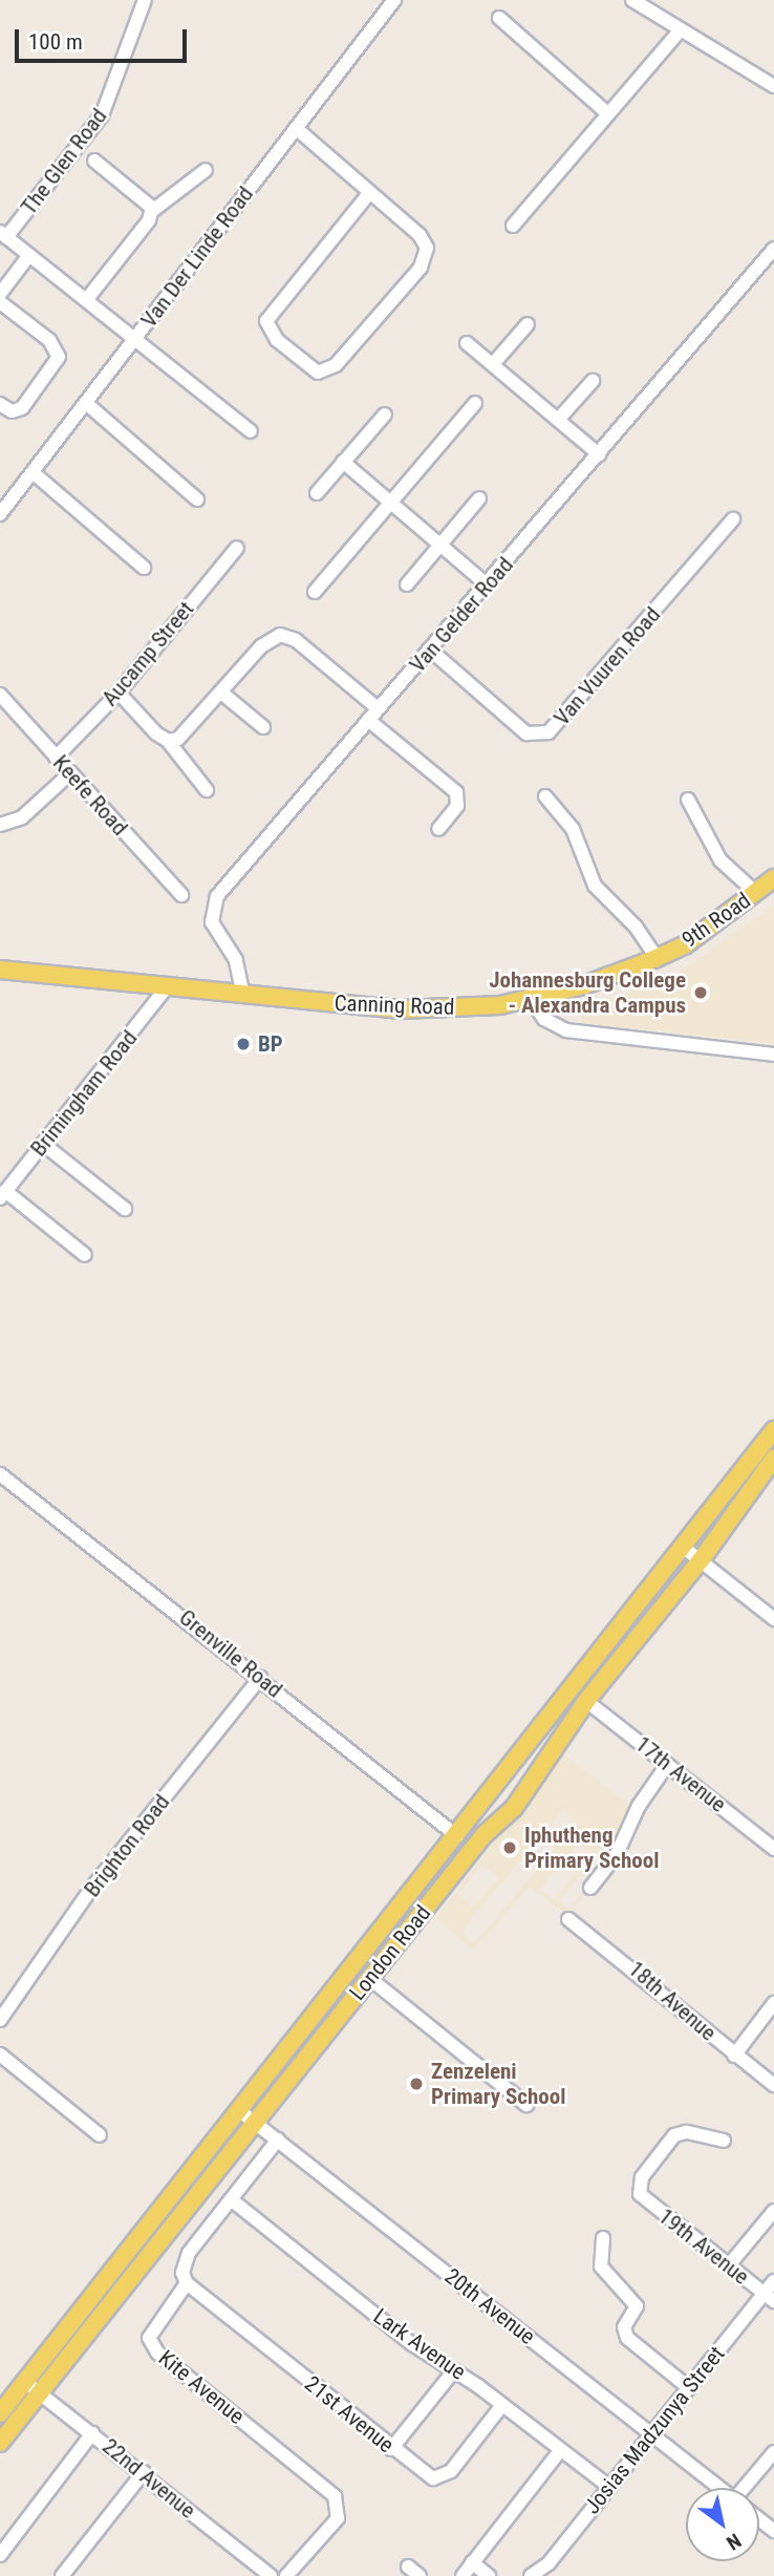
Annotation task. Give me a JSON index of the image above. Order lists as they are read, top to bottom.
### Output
{
  "streets": {
    "main road": ["9th Road", "Canning Road", "London Road"],
    "street": [
      "The Glen Road",
      "Van Der Linde Road",
      "Van Gelder Road",
      "Aucamp Street",
      "Van Vuuren Road",
      "Keefe Road",
      "Brimingham Road",
      "Grenville Road",
      "17th Avenue",
      "Brighton Road",
      "18th Avenue",
      "19th Avenue",
      "20th Avenue",
      "Lark Avenue",
      "Kite Avenue",
      "21st Avenue",
      "Josias Madzunya Street",
      "22nd Avenue"
    ]
  },
  "crossings": [
    ["Van Gelder Road", "Van Vuuren Road"],
    ["Van Gelder Road", "Canning Road"],
    ["Aucamp Street", "Keefe Road"],
    ["9th Road", "Canning Road"],
    ["Canning Road", "Brimingham Road"],
    ["Grenville Road", "Brighton Road"],
    ["Grenville Road", "London Road"],
    ["17th Avenue", "London Road"],
    ["London Road", "20th Avenue"],
    ["London Road", "22nd Avenue"],
    ["19th Avenue", "Josias Madzunya Street"],
    ["20th Avenue", "Kite Avenue"],
    ["20th Avenue", "Josias Madzunya Street"],
    ["Lark Avenue", "Kite Avenue"],
    ["Lark Avenue", "21st Avenue"],
    ["Lark Avenue", "Josias Madzunya Street"],
    ["Kite Avenue", "21st Avenue"]
  ],
  "places": [
    "Johannesburg College - Alexandra Campus",
    "BP",
    "Iphutheng Primary School",
    "Zenzeleni Primary School"
  ],
  "scale_bar": "100 m",
  "north": "bottom right"
}
